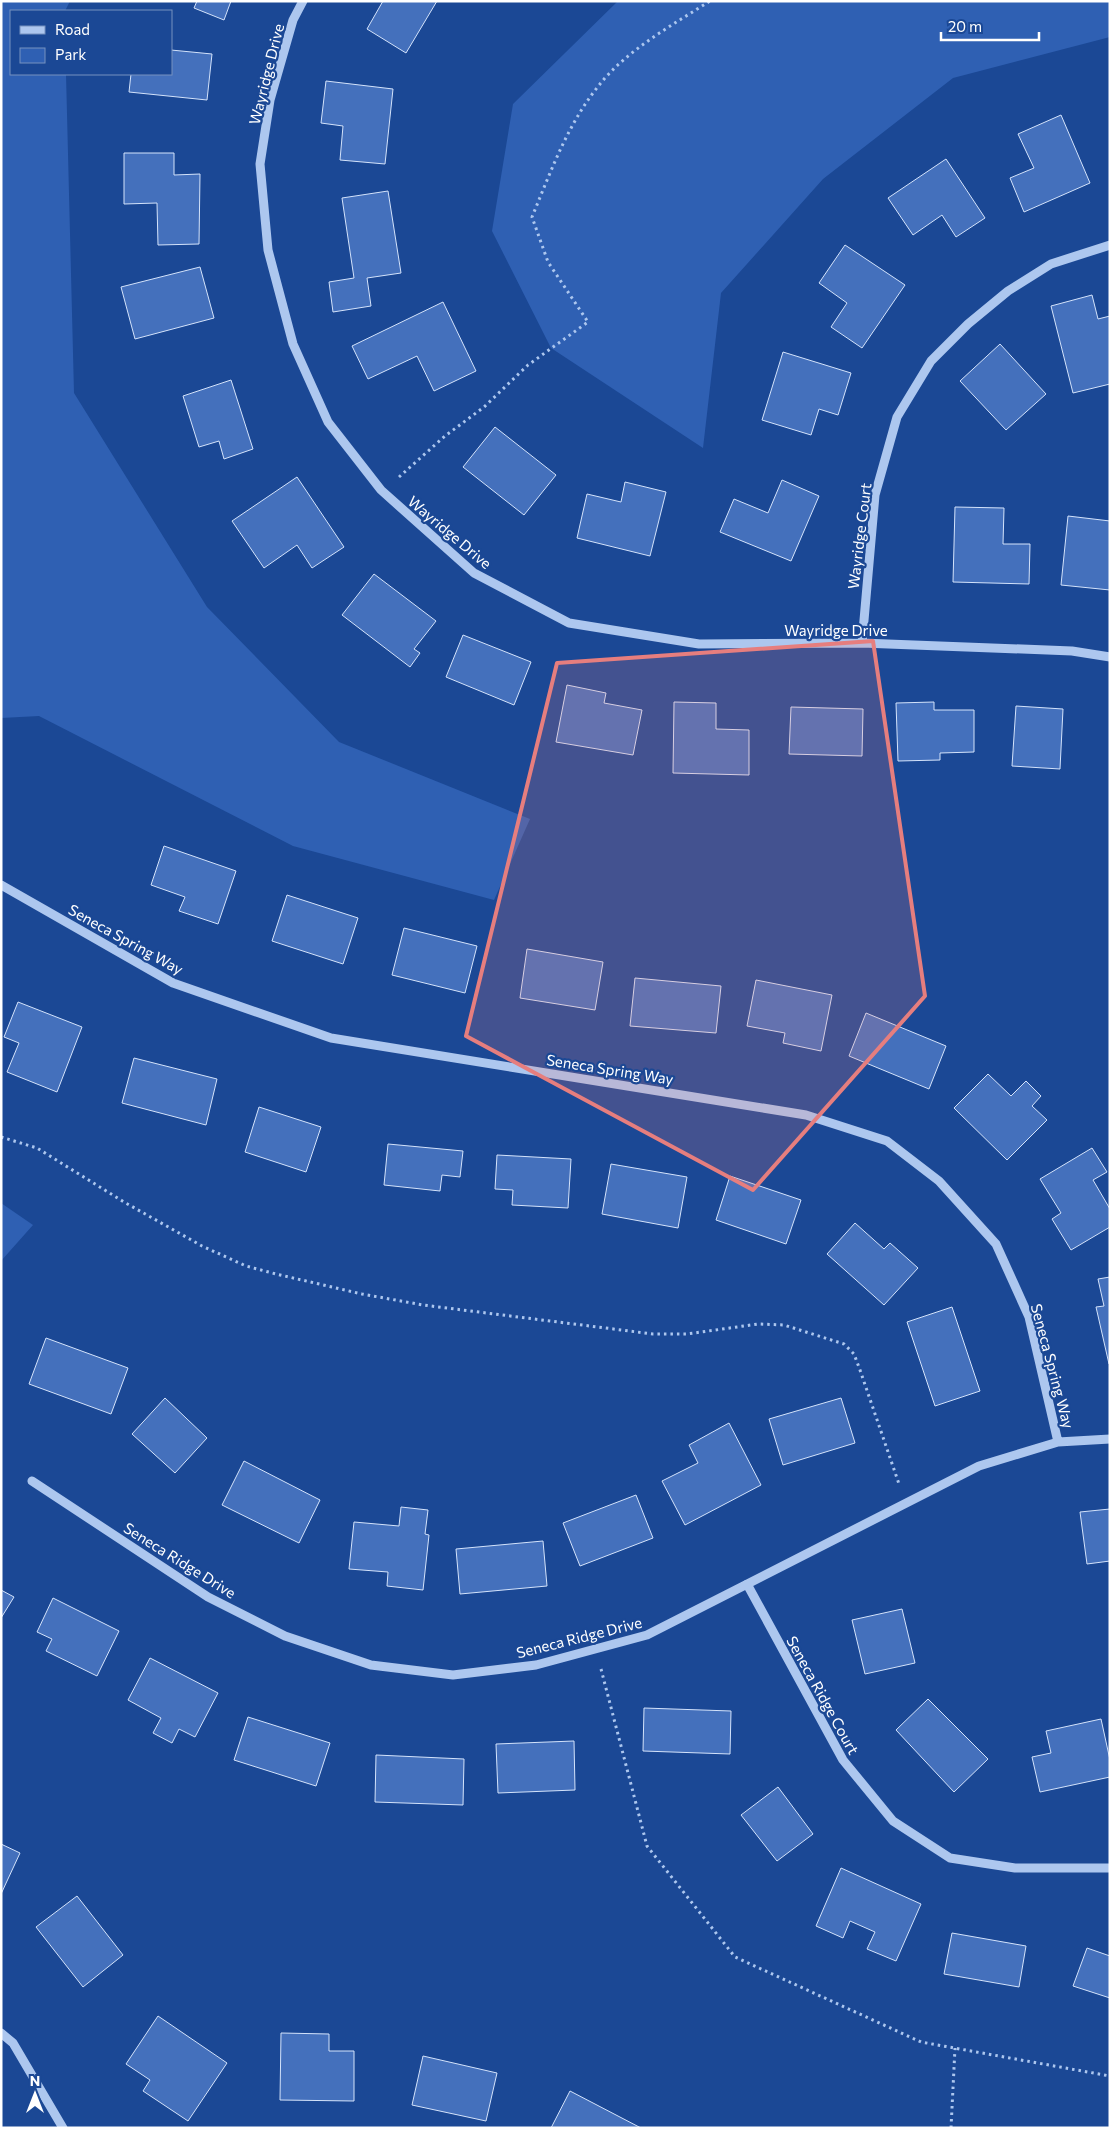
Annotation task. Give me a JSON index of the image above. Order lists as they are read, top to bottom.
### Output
{
  "streets": {
    "street": [
      "Wayridge Drive",
      "Wayridge Court",
      "Seneca Spring Way",
      "Seneca Ridge Drive",
      "Seneca Ridge Court"
    ]
  },
  "crossings": [
    ["Wayridge Drive", "Wayridge Court"],
    ["Seneca Spring Way", "Seneca Ridge Drive"],
    ["Seneca Ridge Drive", "Seneca Ridge Court"]
  ],
  "legend": ["Road", "Park"],
  "scale_bar": "20 m",
  "north": "top"
}
